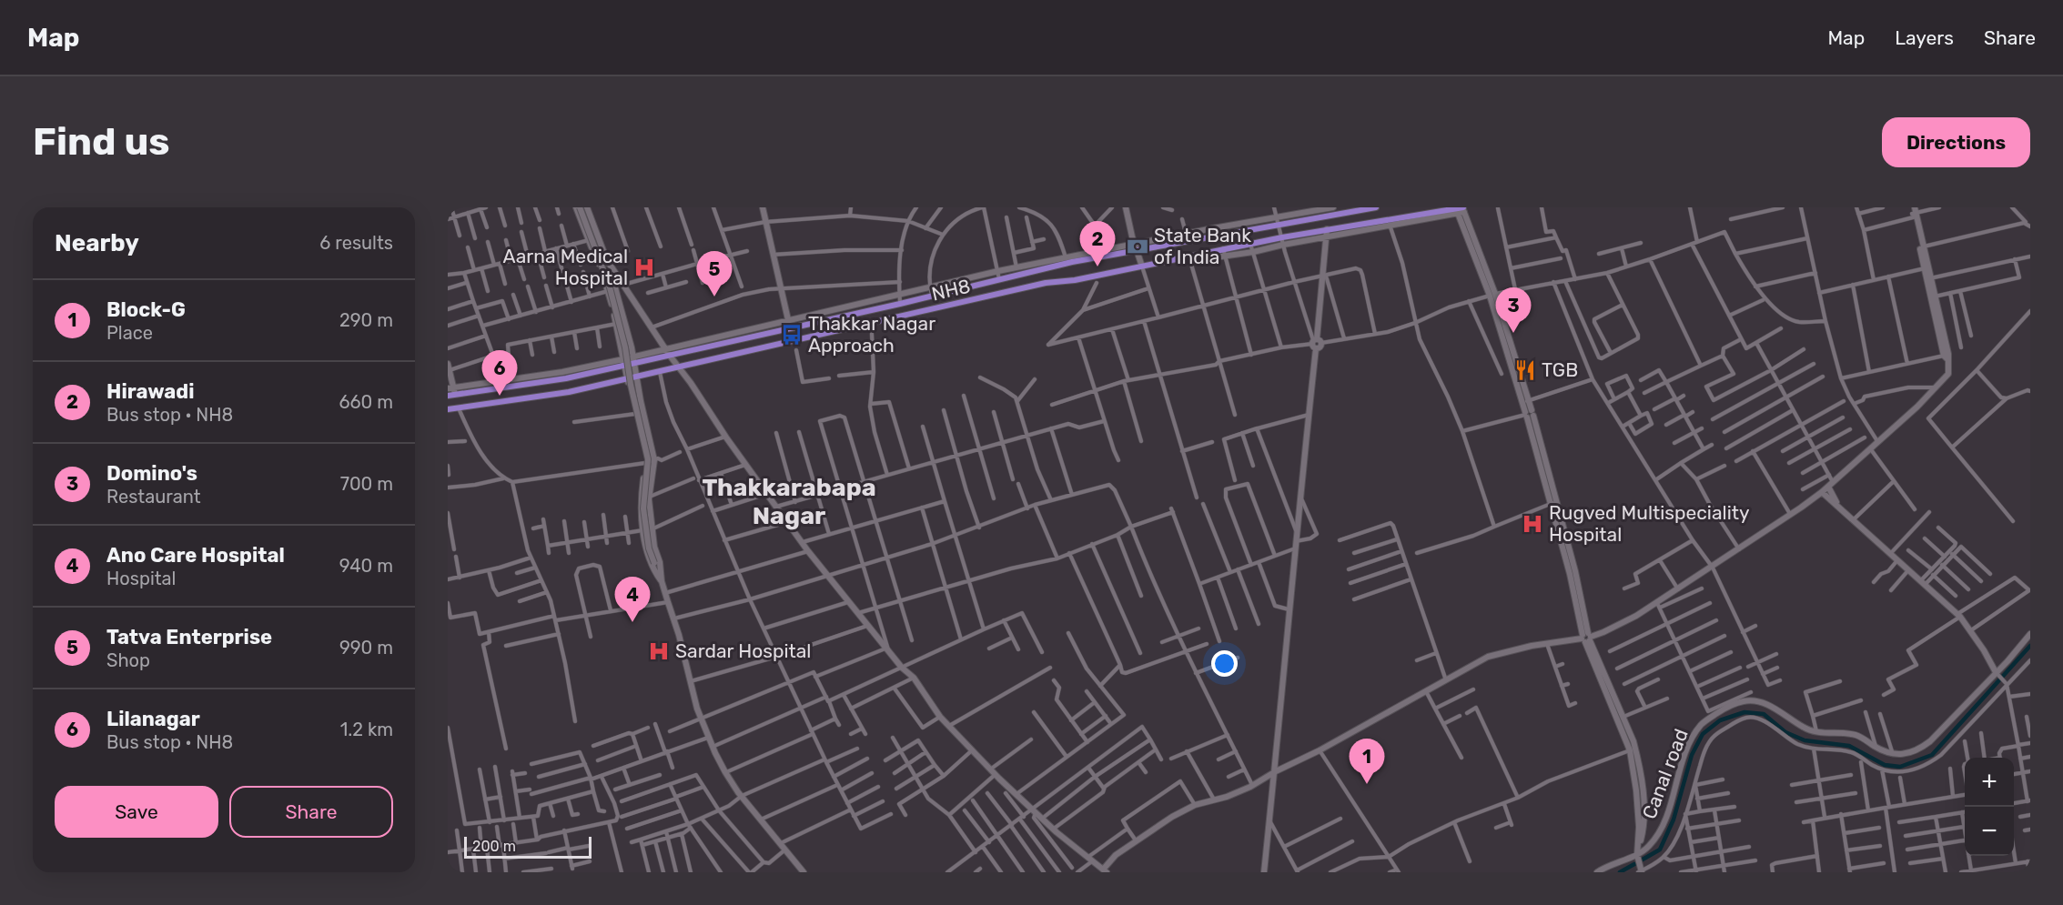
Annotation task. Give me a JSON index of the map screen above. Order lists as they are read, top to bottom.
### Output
{
  "streets": {
    "main road": ["NH8"],
    "street": ["Canal road"]
  },
  "districts": ["Thakkarabapa Nagar"],
  "places": {
    "bank": ["State Bank of India"],
    "hospital": ["Aarna Medical Hospital", "Rugved Multispeciality Hospital", "Sardar Hospital"],
    "bus stop": ["Thakkar Nagar Approach"],
    "restaurant": ["TGB"]
  },
  "scale_bar": "200 m",
  "page": {
    "header": "Map",
    "nav": ["Map", "Layers", "Share"],
    "buttons": [
      "Directions",
      ["Save", "Share"]
    ],
    "title": "Find us",
    "heading": ["Nearby", "6 results"],
    "pins": [
      "2",
      "5",
      "3",
      "6",
      "4",
      "1"
    ],
    "list": [
      {
        "mark": "1",
        "name": "Block-G",
        "note": "Place",
        "value": "290 m"
      },
      {
        "mark": "2",
        "name": "Hirawadi",
        "note": "Bus stop · NH8",
        "value": "660 m"
      },
      {
        "mark": "3",
        "name": "Domino's",
        "note": "Restaurant",
        "value": "700 m"
      },
      {
        "mark": "4",
        "name": "Ano Care Hospital",
        "note": "Hospital",
        "value": "940 m"
      },
      {
        "mark": "5",
        "name": "Tatva Enterprise",
        "note": "Shop",
        "value": "990 m"
      },
      {
        "mark": "6",
        "name": "Lilanagar",
        "note": "Bus stop · NH8",
        "value": "1.2 km"
      }
    ],
    "map_buttons": ["+", "−"],
    "scale": "200 m"
  }
}
